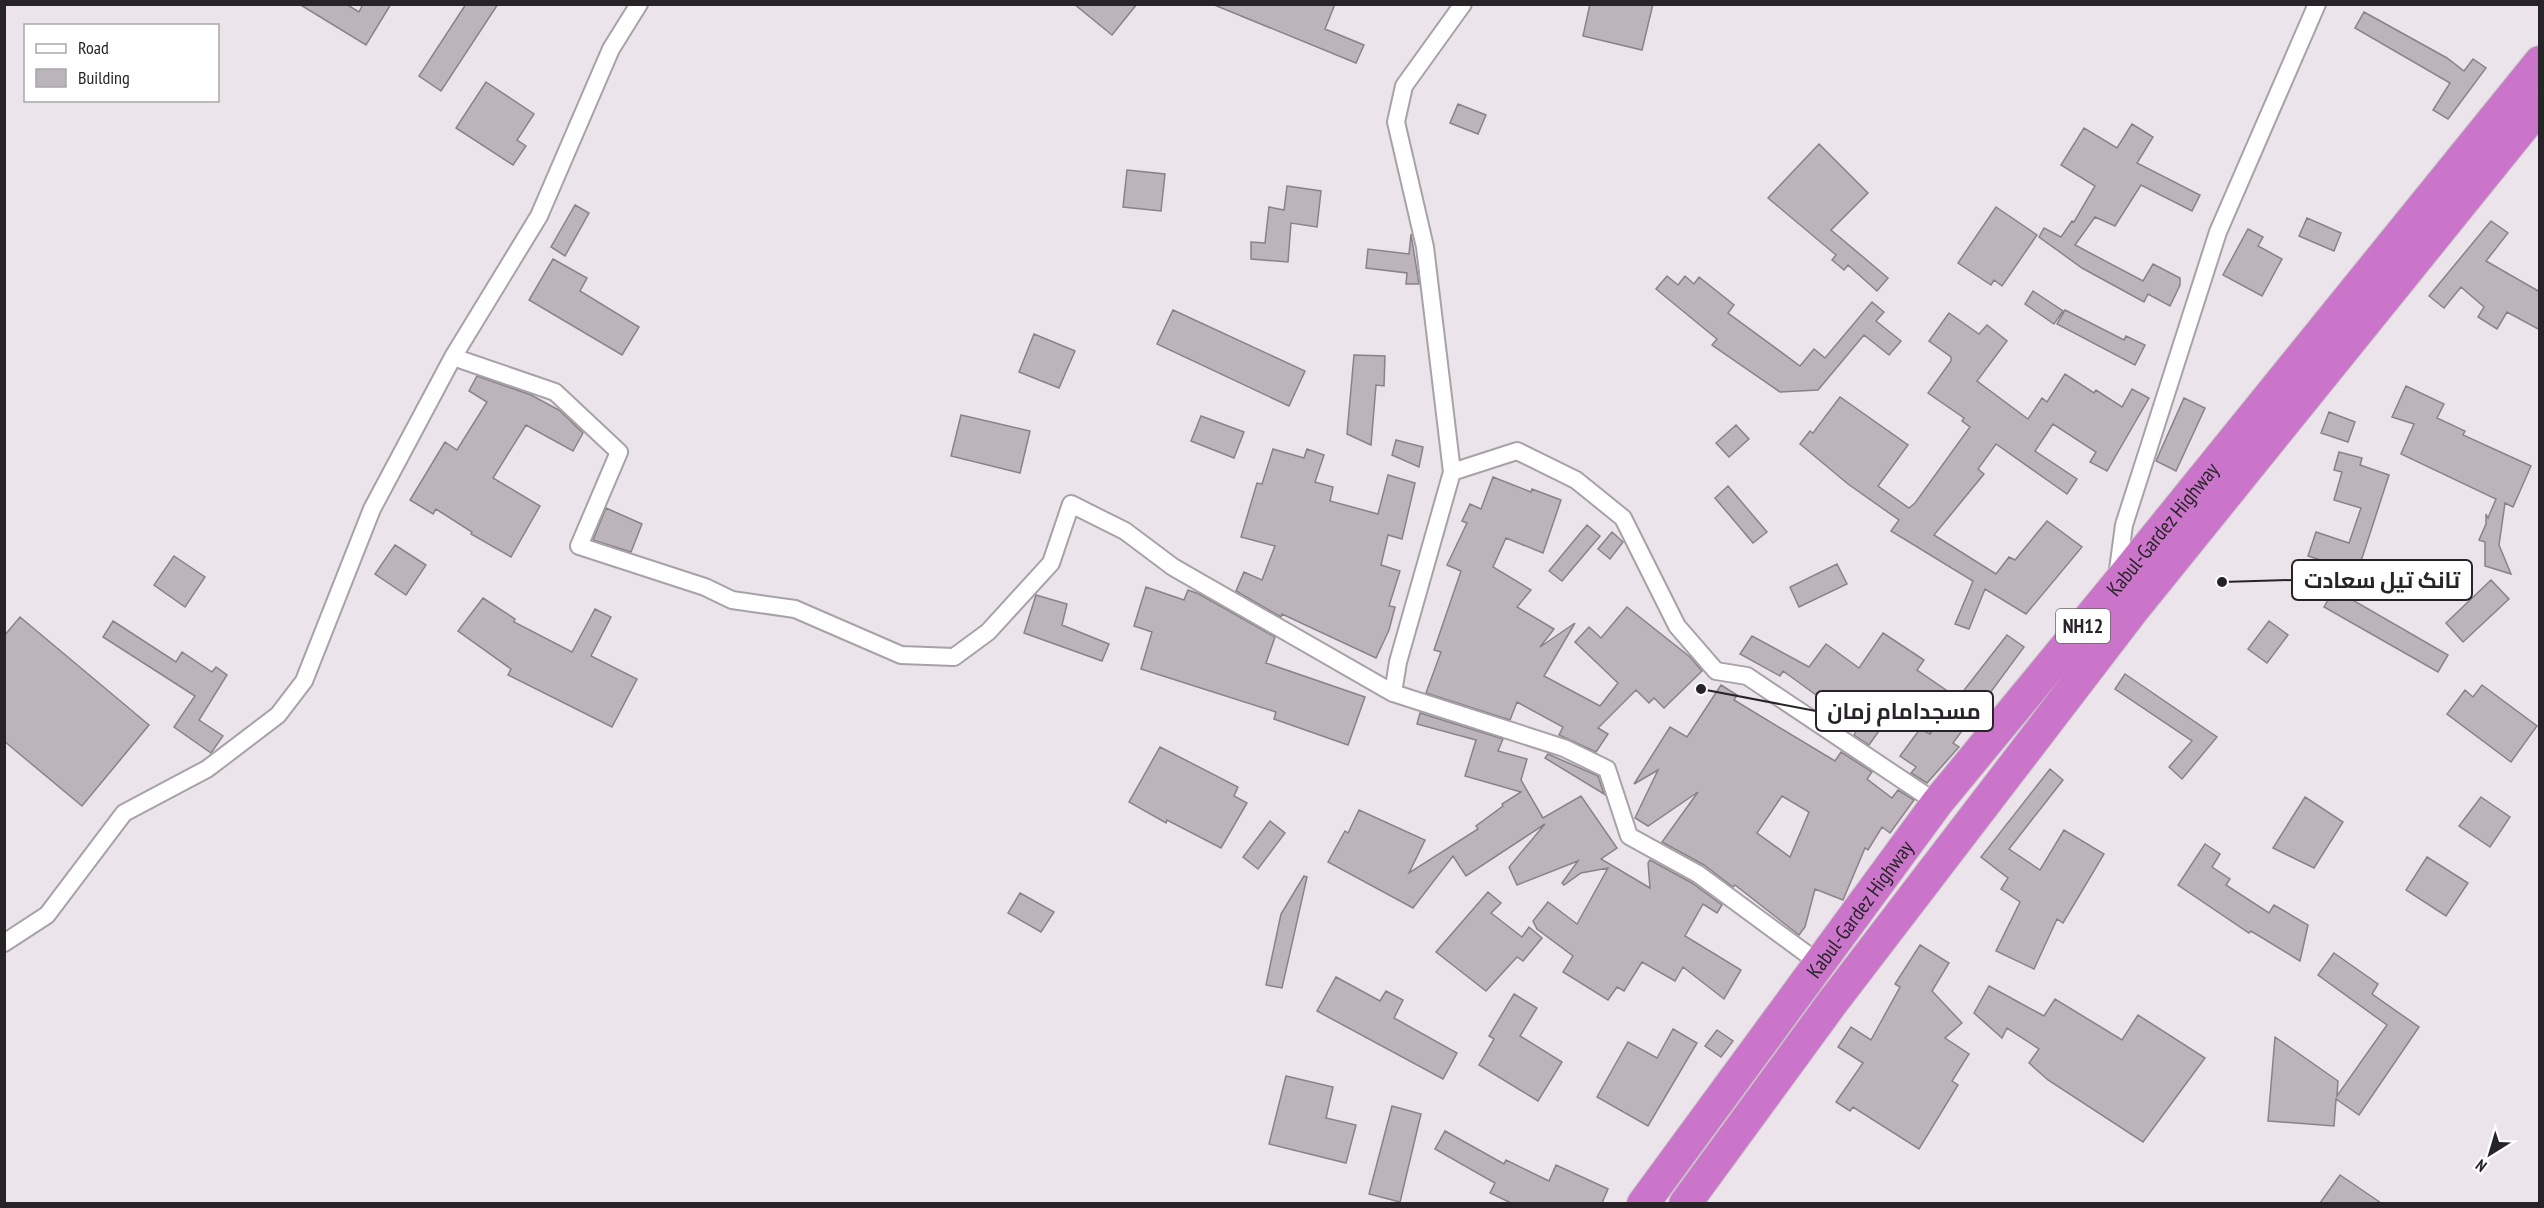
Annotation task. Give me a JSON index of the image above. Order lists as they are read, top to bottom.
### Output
{
  "streets": {
    "highway": ["Kabul-Gardez Highway", "NH12"]
  },
  "places": ["تانک تیل سعادت", "مسجدامام زمان"],
  "legend": ["Road", "Building"],
  "north": "bottom left"
}
